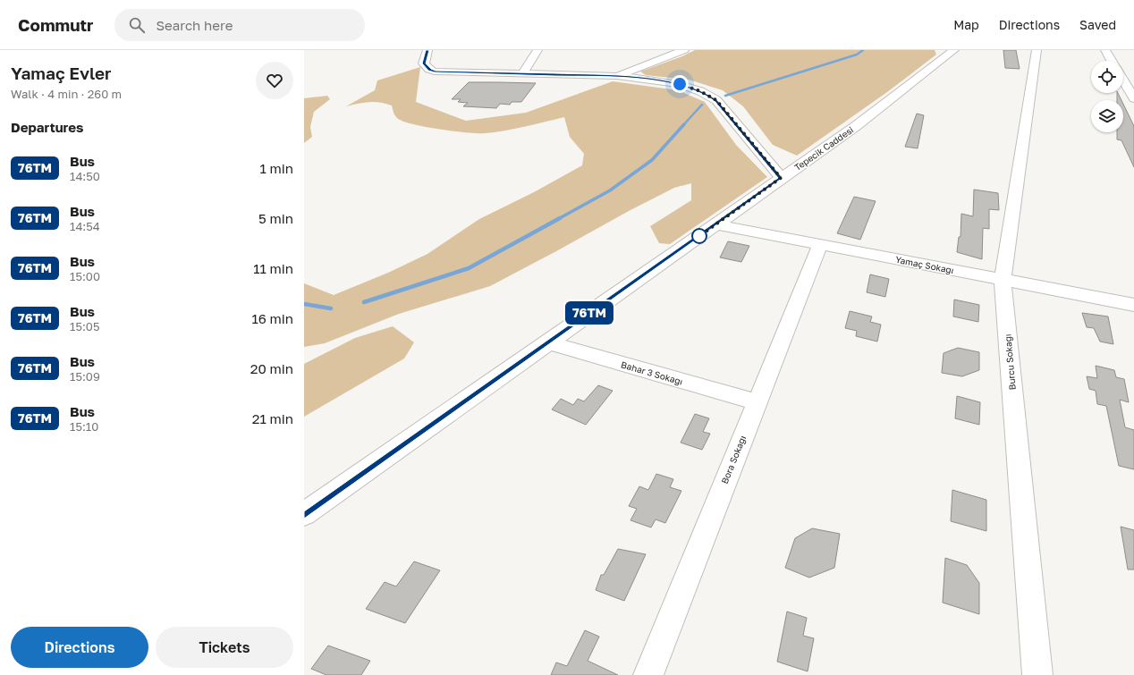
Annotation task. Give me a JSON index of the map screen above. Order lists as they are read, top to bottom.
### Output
{
  "streets": {
    "street": [
      "Tepecik Caddesi",
      "Yamaç Sokağı",
      "Burcu Sokağı",
      "Bahar 3 Sokağı",
      "Bora Sokağı"
    ]
  },
  "crossings": [
    ["Tepecik Caddesi", "Yamaç Sokağı"],
    ["Tepecik Caddesi", "Bahar 3 Sokağı"],
    ["Yamaç Sokağı", "Burcu Sokağı"],
    ["Yamaç Sokağı", "Bora Sokağı"],
    ["Bahar 3 Sokağı", "Bora Sokağı"]
  ],
  "lines": ["bus line 76TM"],
  "page": {
    "header": "Commutr",
    "search": "Search here",
    "nav": ["Map", "Directions", "Saved"],
    "heading": [
      ["Yamaç Evler", "Walk · 4 min · 260 m"],
      "Departures"
    ],
    "on_map": "76TM",
    "list": [
      {
        "mark": "76TM",
        "name": "Bus",
        "note": "14:50",
        "value": "1 min"
      },
      {
        "mark": "76TM",
        "name": "Bus",
        "note": "14:54",
        "value": "5 min"
      },
      {
        "mark": "76TM",
        "name": "Bus",
        "note": "15:00",
        "value": "11 min"
      },
      {
        "mark": "76TM",
        "name": "Bus",
        "note": "15:05",
        "value": "16 min"
      },
      {
        "mark": "76TM",
        "name": "Bus",
        "note": "15:09",
        "value": "20 min"
      },
      {
        "mark": "76TM",
        "name": "Bus",
        "note": "15:10",
        "value": "21 min"
      }
    ],
    "buttons": ["Directions", "Tickets"]
  }
}
